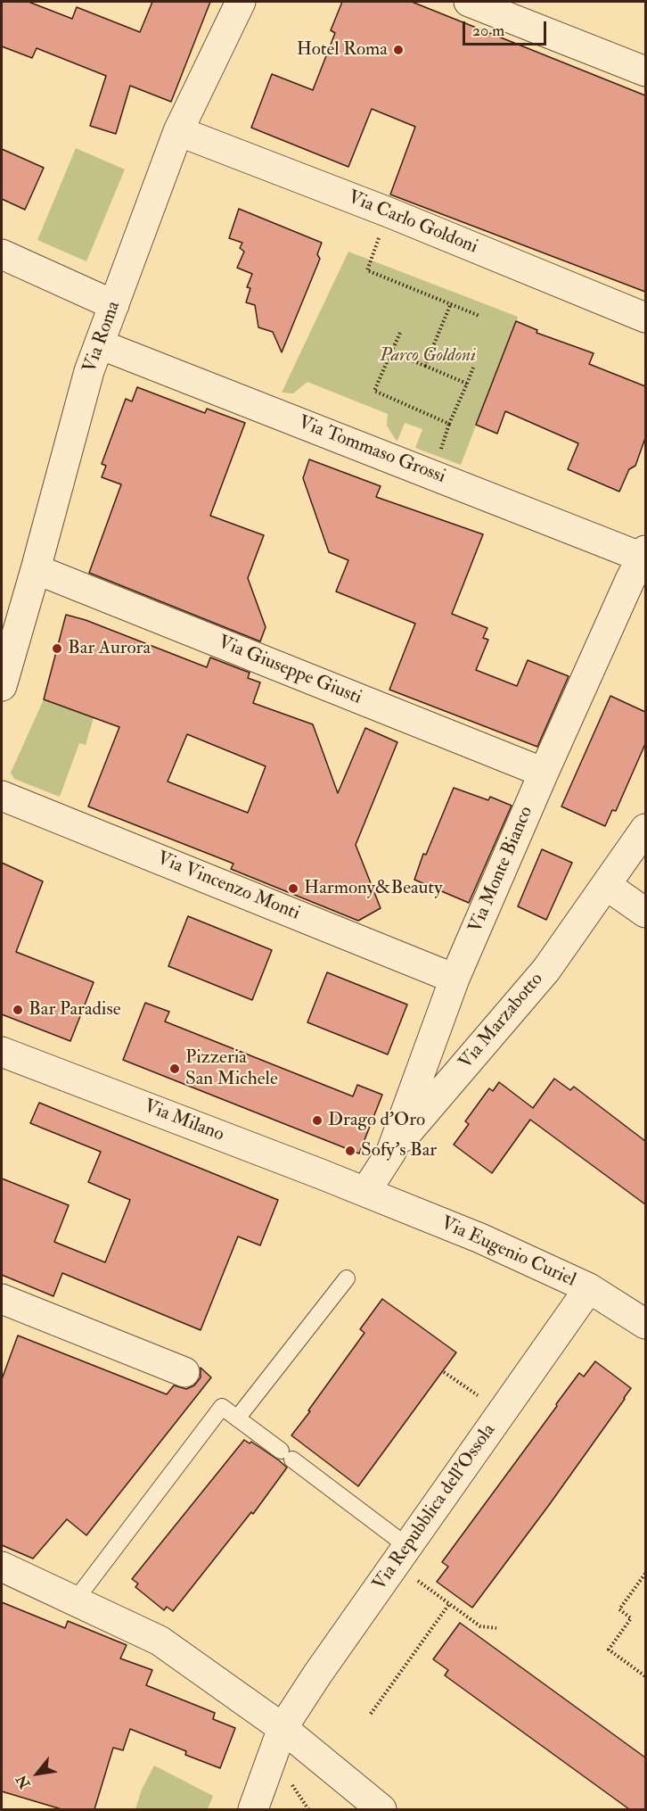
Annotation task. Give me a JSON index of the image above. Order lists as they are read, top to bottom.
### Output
{
  "streets": {
    "street": [
      "Via Carlo Goldoni",
      "Via Roma",
      "Via Tommaso Grossi",
      "Via Giuseppe Giusti",
      "Via Monte Bianco",
      "Via Vincenzo Monti",
      "Via Marzabotto",
      "Via Milano",
      "Via Eugenio Curiel",
      "Via Repubblica dell'Ossola"
    ]
  },
  "crossings": [
    ["Via Carlo Goldoni", "Via Roma"],
    ["Via Roma", "Via Tommaso Grossi"],
    ["Via Roma", "Via Giuseppe Giusti"],
    ["Via Tommaso Grossi", "Via Monte Bianco"],
    ["Via Giuseppe Giusti", "Via Monte Bianco"],
    ["Via Monte Bianco", "Via Vincenzo Monti"],
    ["Via Monte Bianco", "Via Marzabotto"],
    ["Via Monte Bianco", "Via Milano"],
    ["Via Monte Bianco", "Via Eugenio Curiel"],
    ["Via Milano", "Via Eugenio Curiel"],
    ["Via Eugenio Curiel", "Via Repubblica dell'Ossola"]
  ],
  "parks": ["Parco Goldoni"],
  "places": [
    "Hotel Roma",
    "Bar Aurora",
    "Harmony&Beauty",
    "Bar Paradise",
    "Pizzeria San Michele",
    "Drago d'Oro",
    "Sofy's Bar"
  ],
  "scale_bar": "20 m",
  "north": "bottom left"
}
